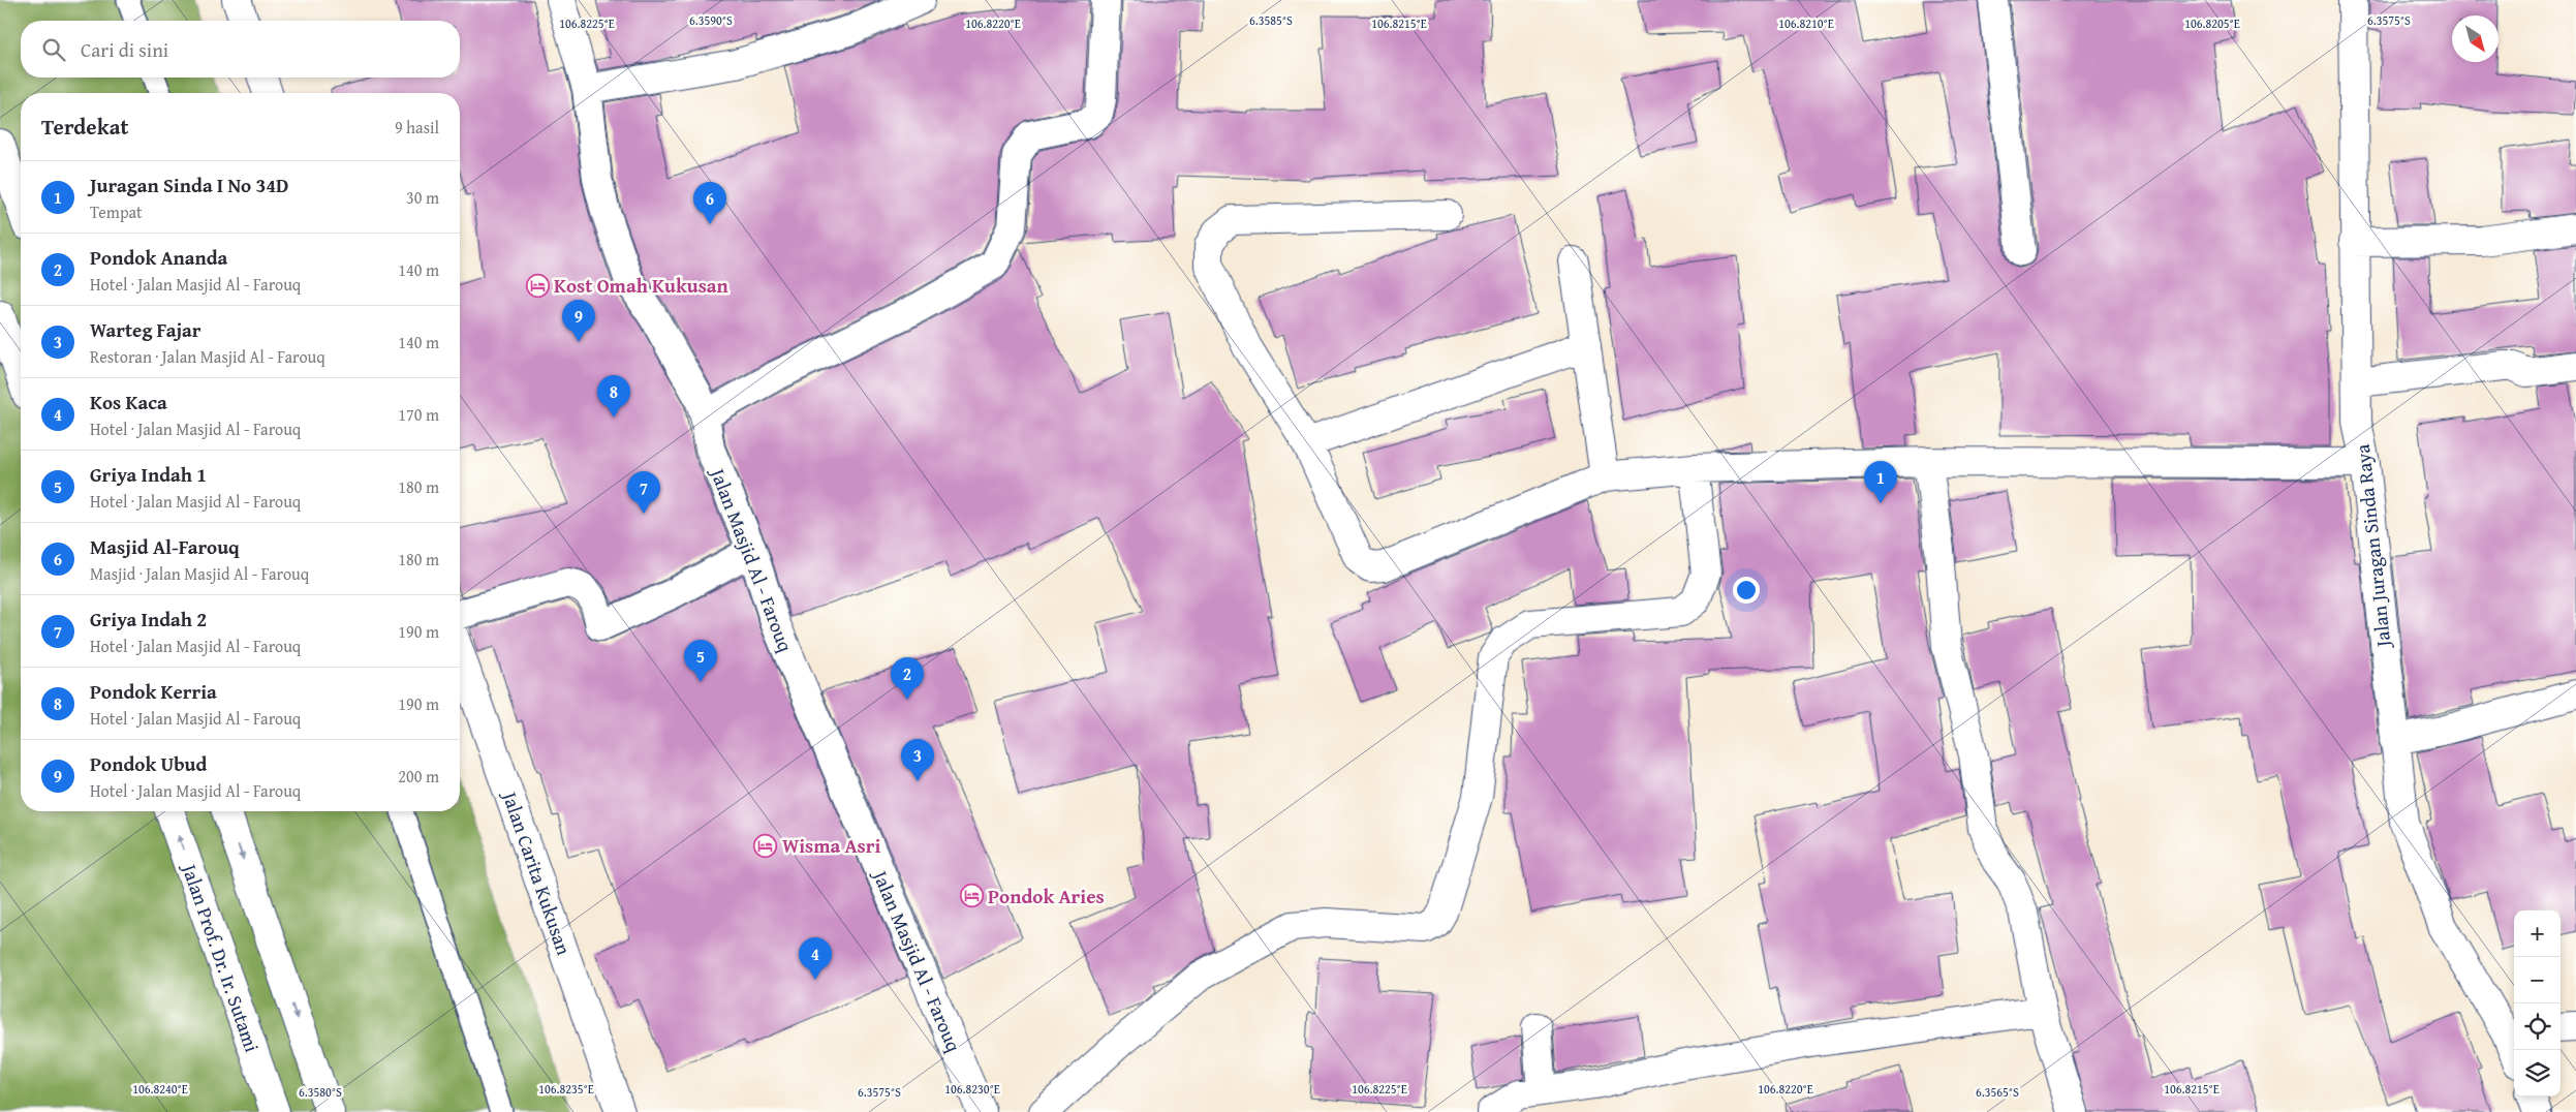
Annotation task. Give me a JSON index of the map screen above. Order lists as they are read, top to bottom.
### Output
{
  "streets": {
    "street": [
      "Jalan Juragan Sinda Raya",
      "Jalan Masjid Al - Farouq",
      "Jalan Carita Kukusan",
      "Jalan Prof. Dr. Ir. Sutami"
    ]
  },
  "places": {
    "hotel": ["Kost Omah Kukusan", "Wisma Asri", "Pondok Aries"]
  },
  "north": "bottom right",
  "page": {
    "search": "Cari di sini",
    "heading": ["Terdekat", "9 hasil"],
    "list": [
      {
        "mark": "1",
        "name": "Juragan Sinda I No 34D",
        "note": "Tempat",
        "value": "30 m"
      },
      {
        "mark": "2",
        "name": "Pondok Ananda",
        "note": "Hotel · Jalan Masjid Al - Farouq",
        "value": "140 m"
      },
      {
        "mark": "3",
        "name": "Warteg Fajar",
        "note": "Restoran · Jalan Masjid Al - Farouq",
        "value": "140 m"
      },
      {
        "mark": "4",
        "name": "Kos Kaca",
        "note": "Hotel · Jalan Masjid Al - Farouq",
        "value": "170 m"
      },
      {
        "mark": "5",
        "name": "Griya Indah 1",
        "note": "Hotel · Jalan Masjid Al - Farouq",
        "value": "180 m"
      },
      {
        "mark": "6",
        "name": "Masjid Al-Farouq",
        "note": "Masjid · Jalan Masjid Al - Farouq",
        "value": "180 m"
      },
      {
        "mark": "7",
        "name": "Griya Indah 2",
        "note": "Hotel · Jalan Masjid Al - Farouq",
        "value": "190 m"
      },
      {
        "mark": "8",
        "name": "Pondok Kerria",
        "note": "Hotel · Jalan Masjid Al - Farouq",
        "value": "190 m"
      },
      {
        "mark": "9",
        "name": "Pondok Ubud",
        "note": "Hotel · Jalan Masjid Al - Farouq",
        "value": "200 m"
      }
    ],
    "pins": [
      "6",
      "9",
      "8",
      "1",
      "7",
      "5",
      "2",
      "3",
      "4"
    ],
    "map_buttons": ["+", "−"]
  },
  "coordinates": [
    "6.3590°S",
    "6.3585°S",
    "6.3575°S",
    "106.8225°E",
    "106.8220°E",
    "106.8215°E",
    "106.8210°E",
    "106.8205°E",
    "106.8240°E",
    "106.8235°E",
    "106.8230°E",
    "6.3580°S",
    "6.3565°S"
  ]
}
